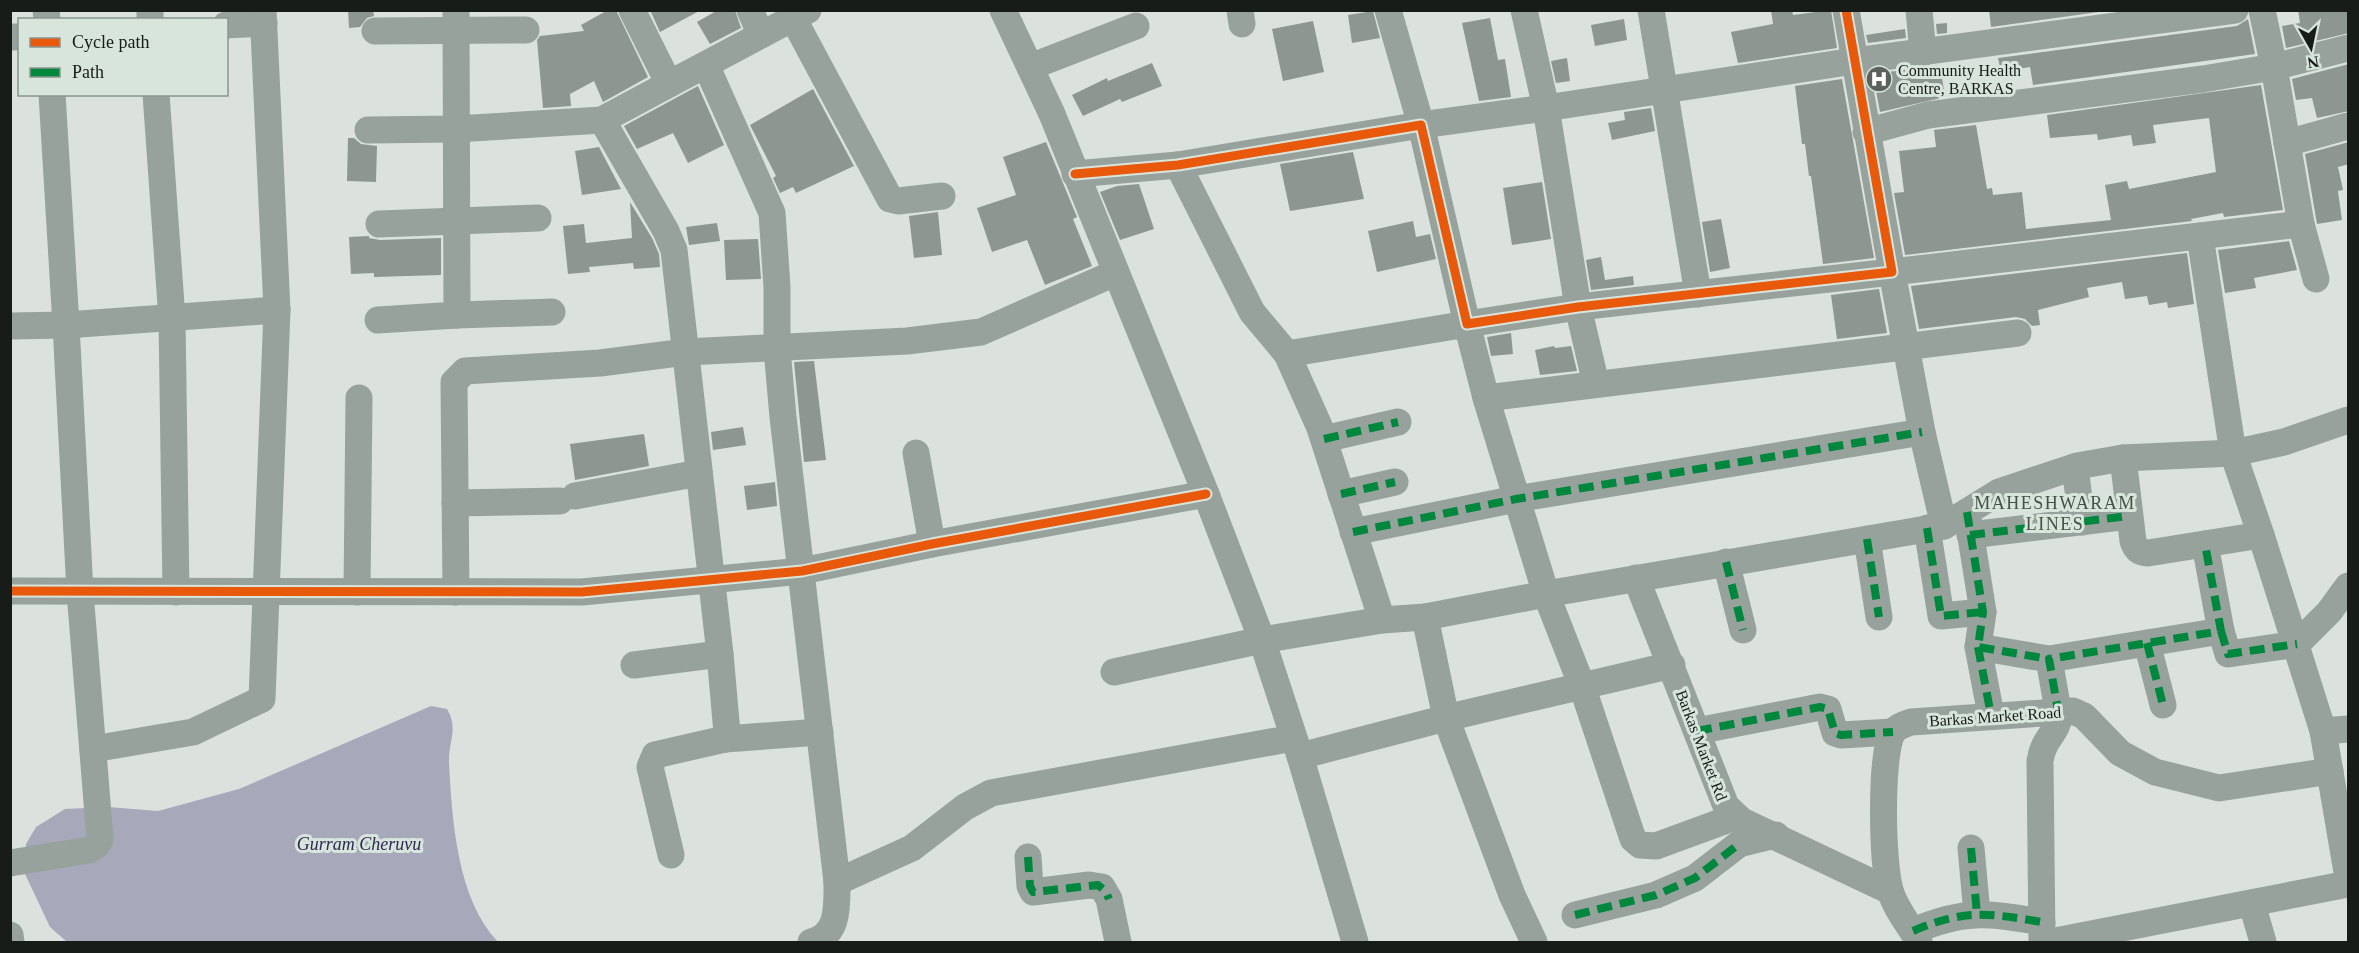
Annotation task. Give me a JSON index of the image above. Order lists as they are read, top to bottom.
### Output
{
  "streets": {
    "street": ["Barkas Market Road", "Barkas Market Rd"]
  },
  "crossings": [
    ["Barkas Market Road", "Barkas Market Rd"]
  ],
  "districts": ["MAHESHWARAM LINES"],
  "water": ["Gurram Cheruvu"],
  "places": {
    "hospital": ["Community Health Centre, BARKAS"]
  },
  "legend": ["Cycle path", "Path"],
  "north": "bottom"
}
